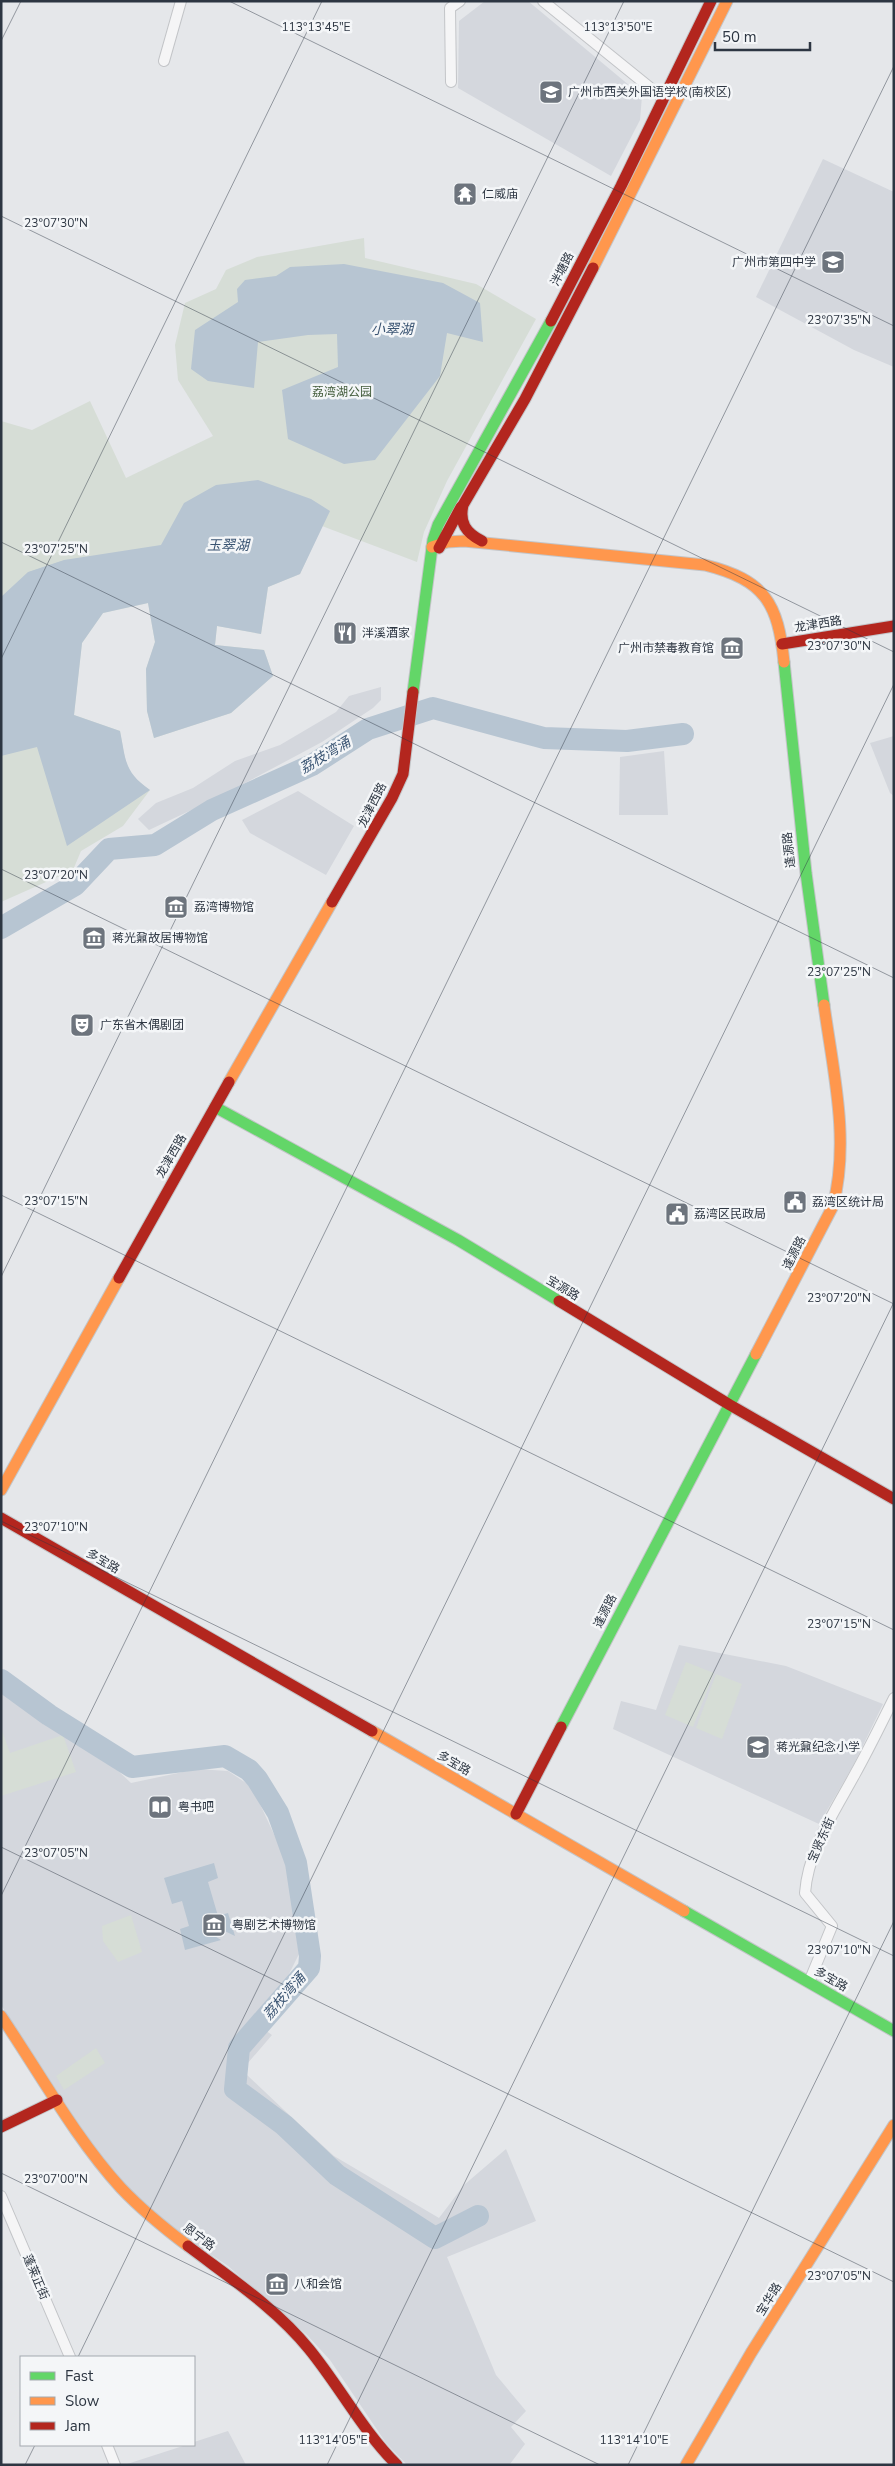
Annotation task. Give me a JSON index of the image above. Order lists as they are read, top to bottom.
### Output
{
  "streets": {
    "street": [
      "泮塘路",
      "龙津西路",
      "逢源路",
      "宝源路",
      "多宝路",
      "宝贤东街",
      "恩宁路",
      "蓬莱正街",
      "宝华路"
    ]
  },
  "crossings": [
    ["泮塘路", "龙津西路"],
    ["龙津西路", "逢源路"],
    ["龙津西路", "宝源路"],
    ["逢源路", "宝源路"],
    ["逢源路", "多宝路"],
    ["多宝路", "宝贤东街"]
  ],
  "water": ["小翠湖", "玉翠湖", "荔枝湾涌"],
  "parks": ["荔湾湖公园"],
  "places": {
    "school or university": ["广州市西关外国语学校(南校区)", "广州市第四中学", "蒋光鼐纪念小学"],
    "temple": ["仁威庙"],
    "restaurant": ["泮溪酒家"],
    "museum": [
      "广州市禁毒教育馆",
      "荔湾博物馆",
      "蒋光鼐故居博物馆",
      "粤剧艺术博物馆",
      "八和会馆"
    ],
    "theatre": ["广东省木偶剧团"],
    "public building": ["荔湾区统计局", "荔湾区民政局"],
    "library": ["粤书吧"]
  },
  "legend": ["Fast", "Slow", "Jam"],
  "scale_bar": "50 m",
  "coordinates": [
    "113°13'45\"E",
    "113°13'50\"E",
    "23°07'30\"N",
    "23°07'35\"N",
    "23°07'25\"N",
    "23°07'20\"N",
    "23°07'15\"N",
    "23°07'10\"N",
    "23°07'05\"N",
    "23°07'00\"N",
    "113°14'05\"E",
    "113°14'10\"E"
  ]
}
